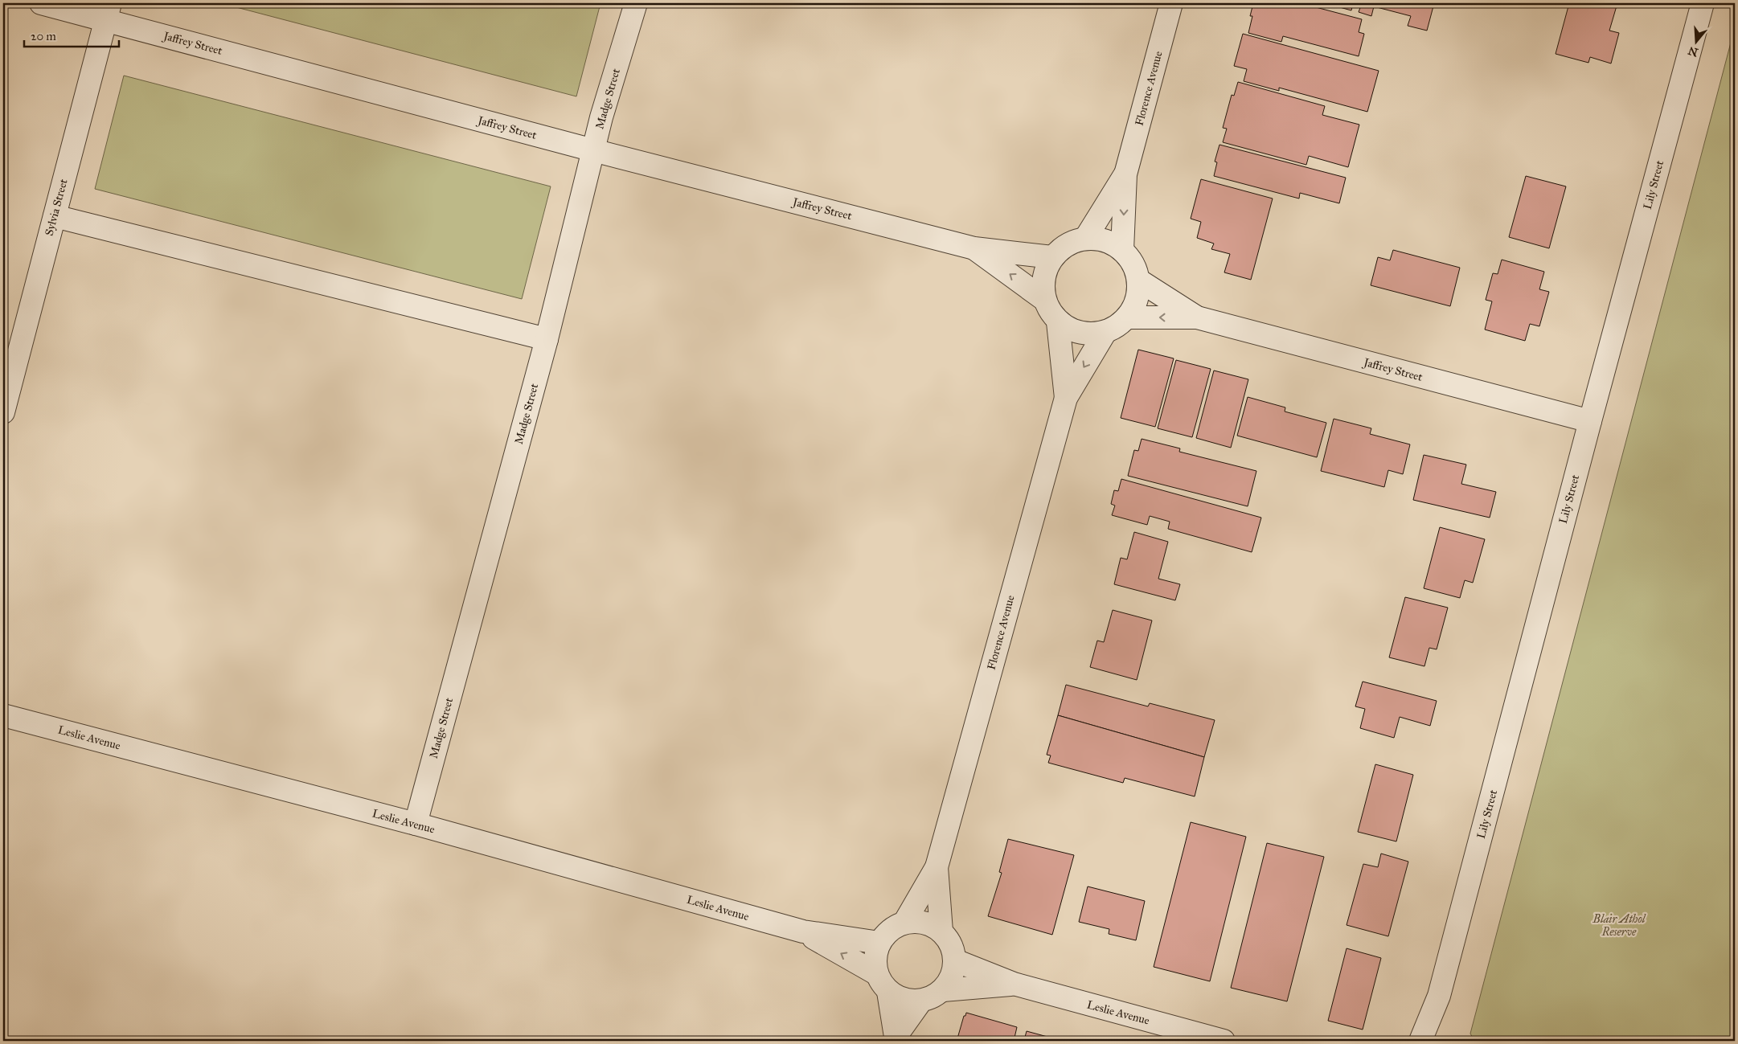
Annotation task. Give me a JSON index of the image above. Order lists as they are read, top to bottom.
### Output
{
  "streets": {
    "street": [
      "Jaffrey Street",
      "Florence Avenue",
      "Madge Street",
      "Lily Street",
      "Sylvia Street",
      "Leslie Avenue"
    ]
  },
  "crossings": [
    ["Jaffrey Street", "Florence Avenue"],
    ["Jaffrey Street", "Madge Street"],
    ["Jaffrey Street", "Lily Street"],
    ["Jaffrey Street", "Sylvia Street"],
    ["Florence Avenue", "Leslie Avenue"],
    ["Madge Street", "Leslie Avenue"]
  ],
  "parks": ["Blair Athol Reserve"],
  "scale_bar": "20 m",
  "north": "bottom"
}
